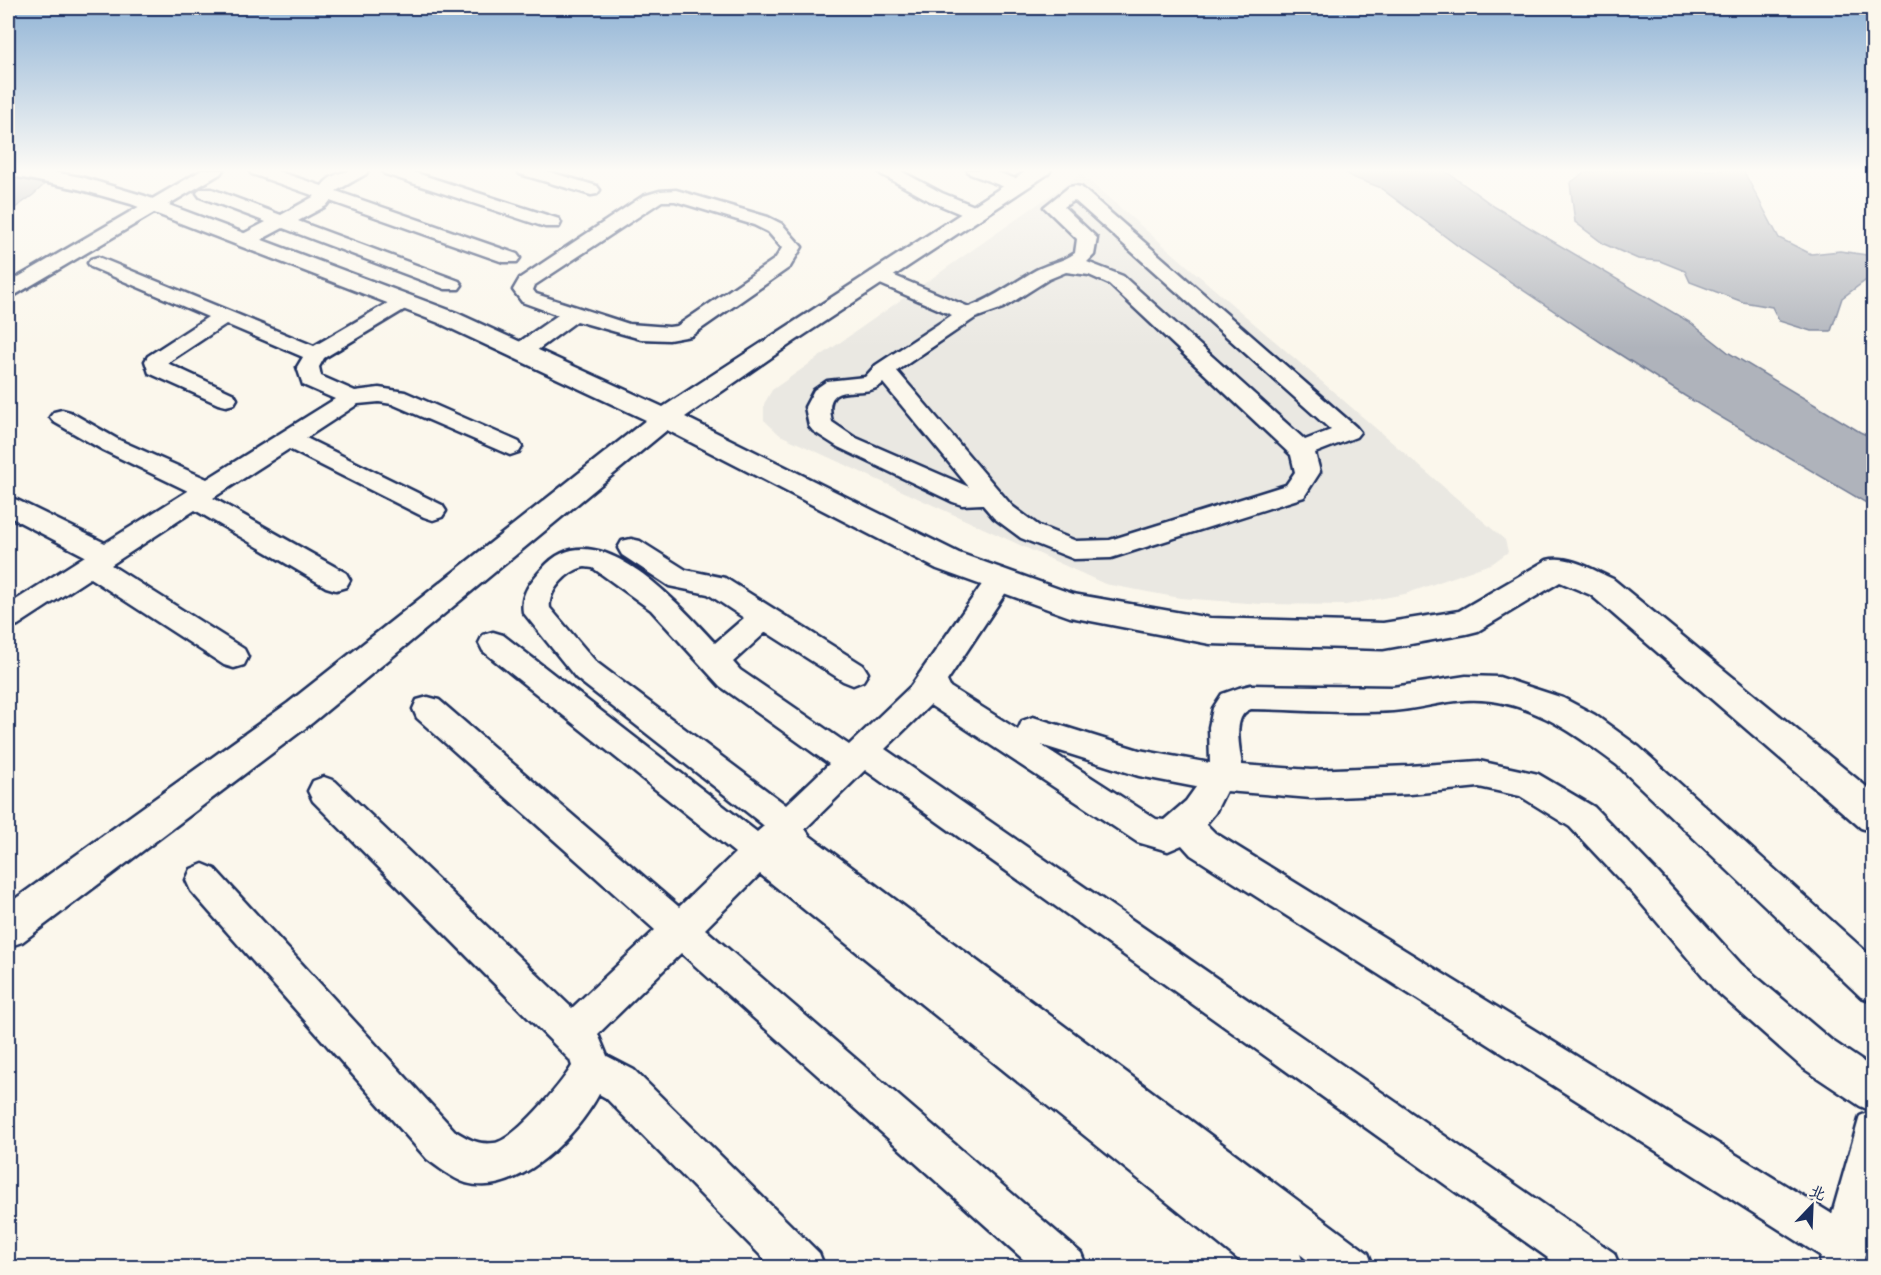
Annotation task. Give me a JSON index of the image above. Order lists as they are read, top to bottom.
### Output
{
  "north": "top right"
}
